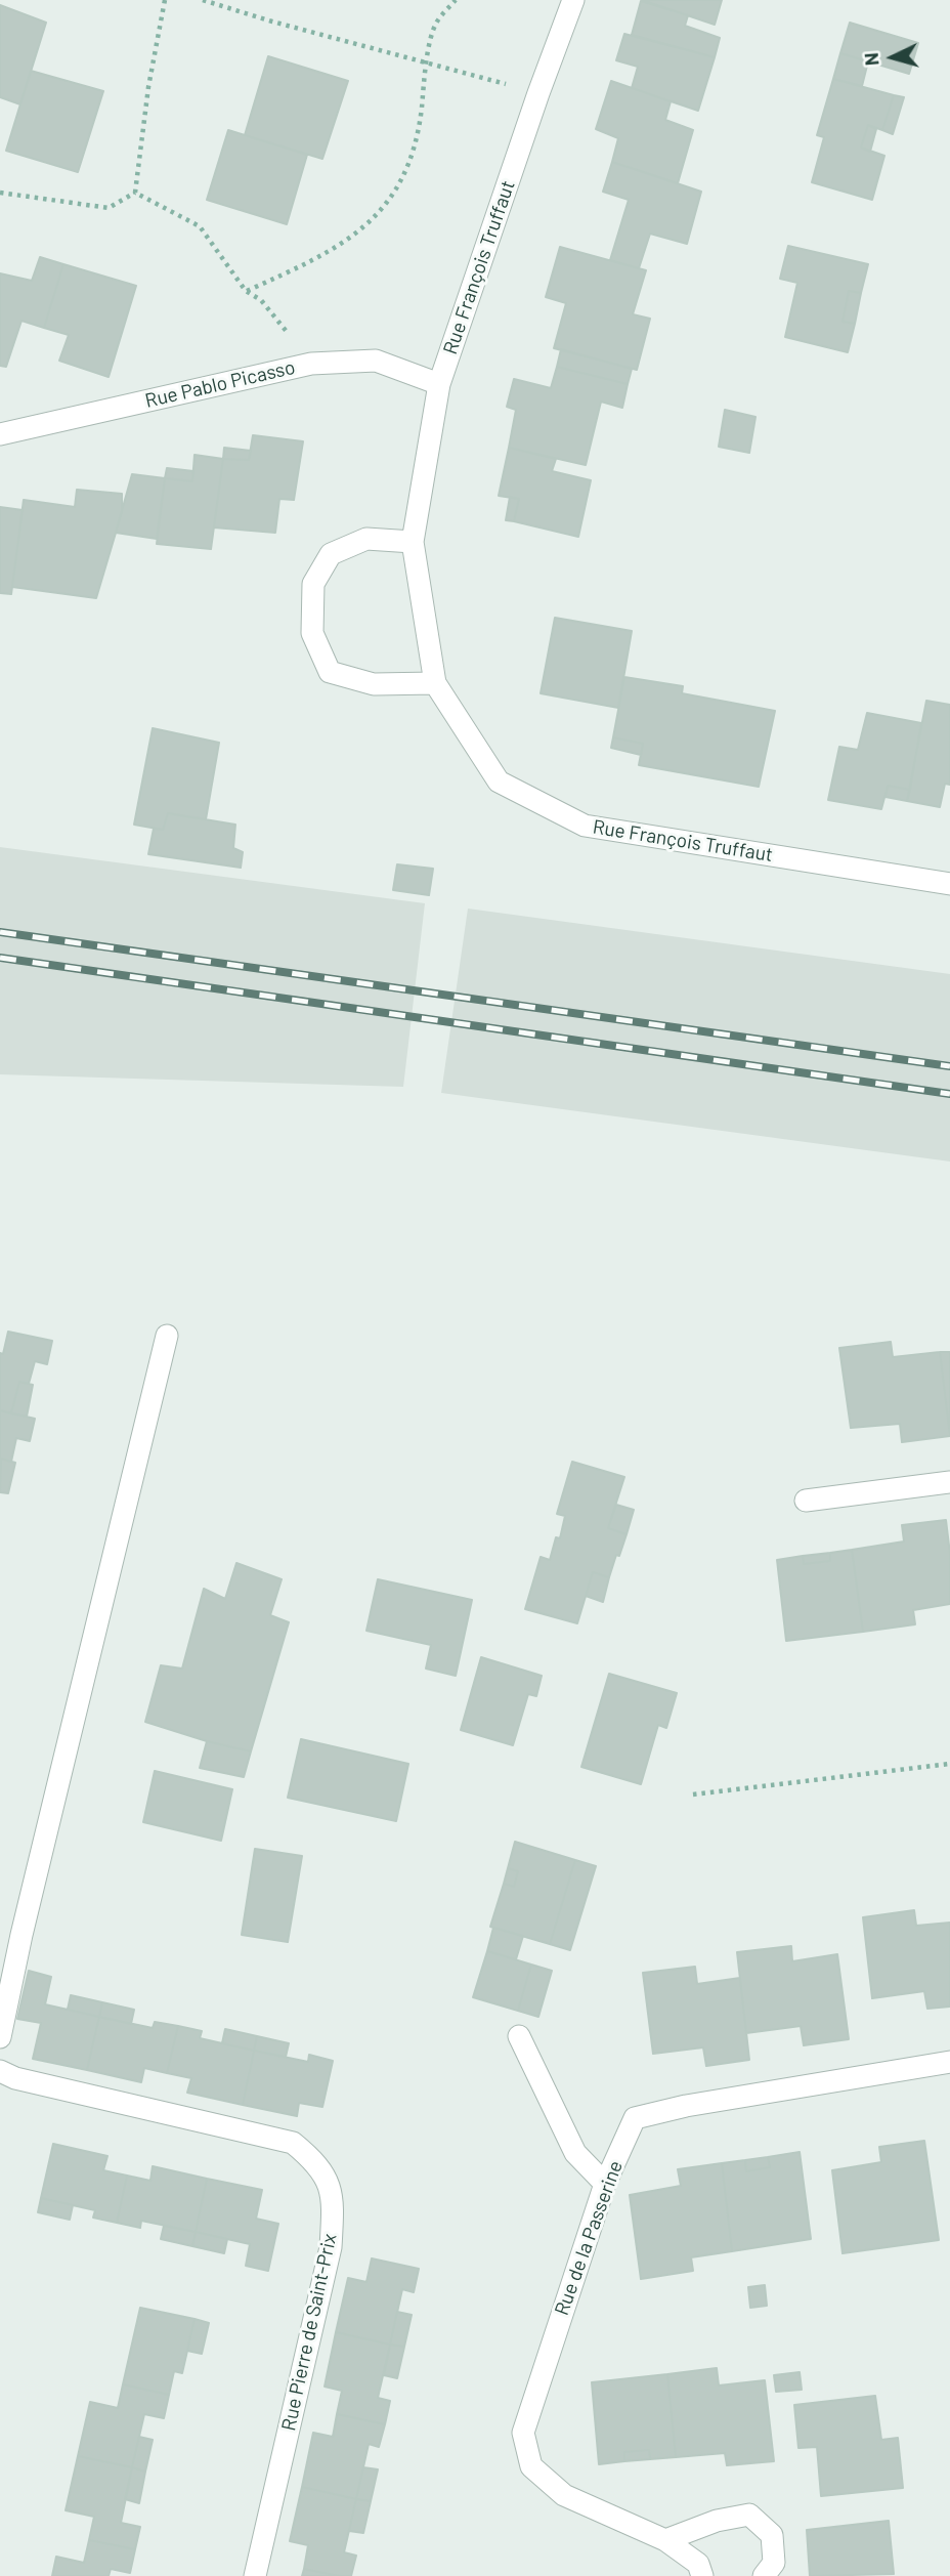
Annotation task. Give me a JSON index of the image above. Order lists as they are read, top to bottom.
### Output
{
  "streets": {
    "street": [
      "Rue François Truffaut",
      "Rue Pablo Picasso",
      "Rue de la Passerine",
      "Rue Pierre de Saint-Prix"
    ]
  },
  "crossings": [
    ["Rue François Truffaut", "Rue Pablo Picasso"]
  ],
  "north": "left"
}
